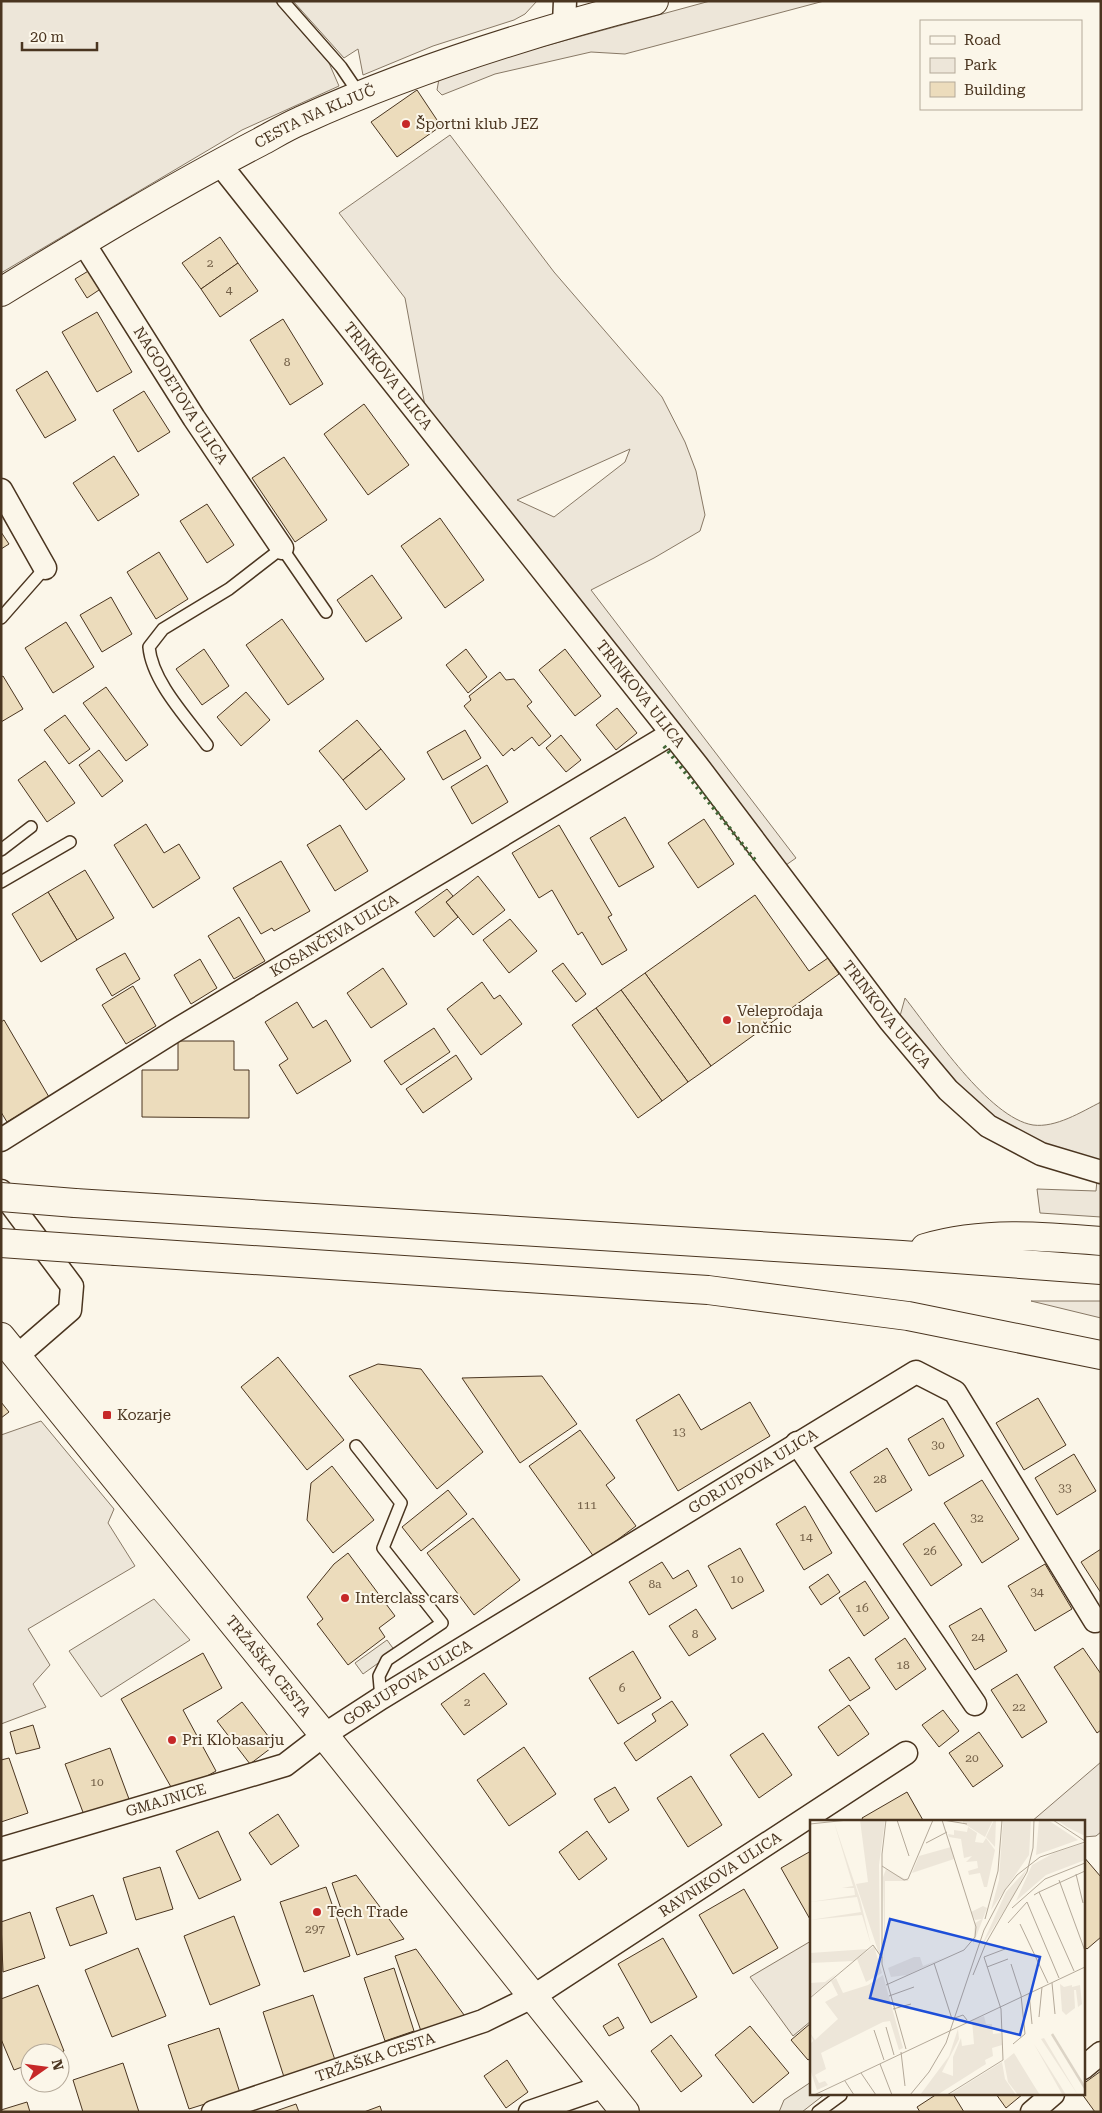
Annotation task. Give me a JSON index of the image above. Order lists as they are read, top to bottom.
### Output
{
  "streets": {
    "main road": ["CESTA NA KLJUČ", "TRŽAŠKA CESTA"],
    "street": [
      "TRINKOVA ULICA",
      "NAGODETOVA ULICA",
      "KOSANČEVA ULICA",
      "GORJUPOVA ULICA",
      "GMAJNICE",
      "RAVNIKOVA ULICA"
    ]
  },
  "crossings": [
    ["CESTA NA KLJUČ", "TRINKOVA ULICA"],
    ["CESTA NA KLJUČ", "NAGODETOVA ULICA"],
    ["TRINKOVA ULICA", "KOSANČEVA ULICA"],
    ["GORJUPOVA ULICA", "TRŽAŠKA CESTA"],
    ["GORJUPOVA ULICA", "GMAJNICE"],
    ["TRŽAŠKA CESTA", "GMAJNICE"],
    ["TRŽAŠKA CESTA", "RAVNIKOVA ULICA"]
  ],
  "places": {
    "other": [
      "Športni klub JEZ",
      "Veleprodaja lončnic",
      "Interclass cars",
      "Pri Klobasarju",
      "Tech Trade"
    ],
    "transit": ["Kozarje"]
  },
  "house_numbers": [
    "2",
    "4",
    "8",
    "13",
    "30",
    "28",
    "33",
    "111",
    "32",
    "14",
    "26",
    "10",
    "8a",
    "34",
    "16",
    "8",
    "24",
    "18",
    "6",
    "2",
    "22",
    "20",
    "10",
    "297"
  ],
  "legend": ["Road", "Park", "Building"],
  "scale_bar": "20 m",
  "north": "right"
}
